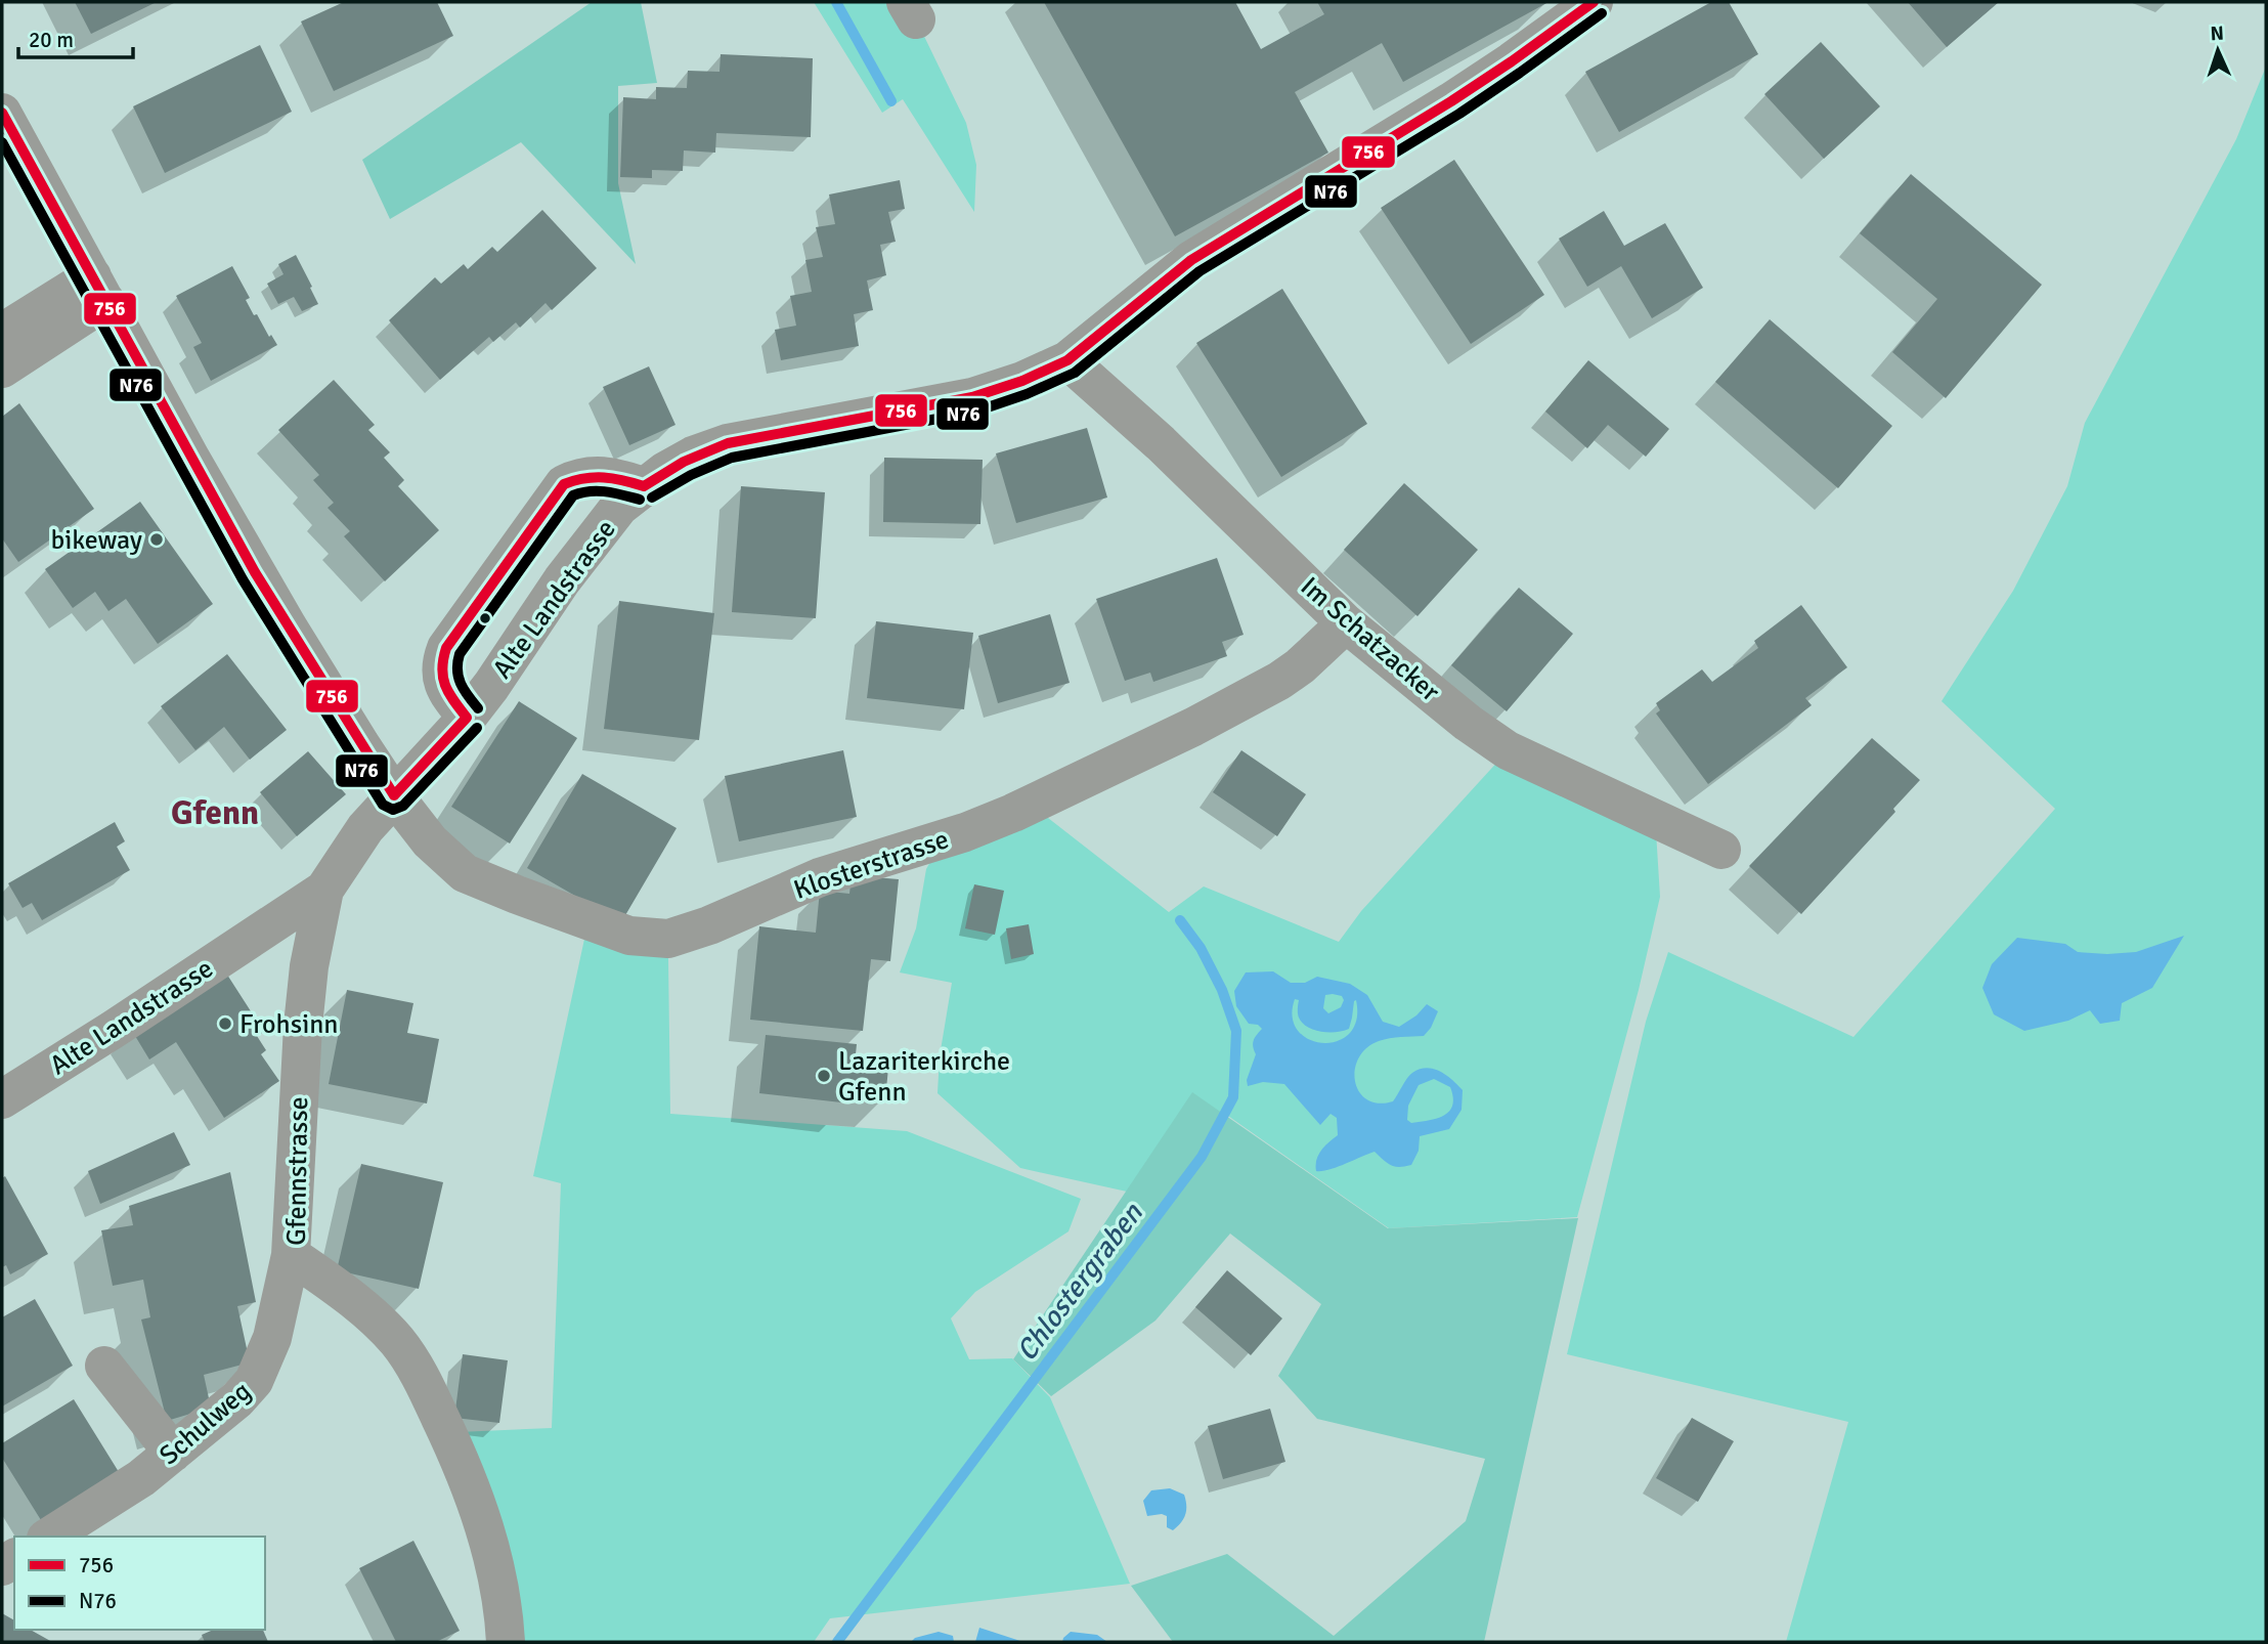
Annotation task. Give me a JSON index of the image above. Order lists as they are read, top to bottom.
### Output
{
  "streets": {
    "street": [
      "Alte Landstrasse",
      "Im Schatzacker",
      "Klosterstrasse",
      "Gfennstrasse",
      "Schulweg"
    ]
  },
  "crossings": [
    ["Alte Landstrasse", "Im Schatzacker"],
    ["Alte Landstrasse", "Klosterstrasse"],
    ["Alte Landstrasse", "Gfennstrasse"],
    ["Im Schatzacker", "Klosterstrasse"],
    ["Gfennstrasse", "Schulweg"]
  ],
  "districts": ["Gfenn"],
  "water": ["Chlostergraben"],
  "places": ["bikeway", "Frohsinn", "Lazariterkirche Gfenn"],
  "lines": ["transit line 756", "transit line N76"],
  "legend": ["756", "N76"],
  "scale_bar": "20 m",
  "north": "top"
}
